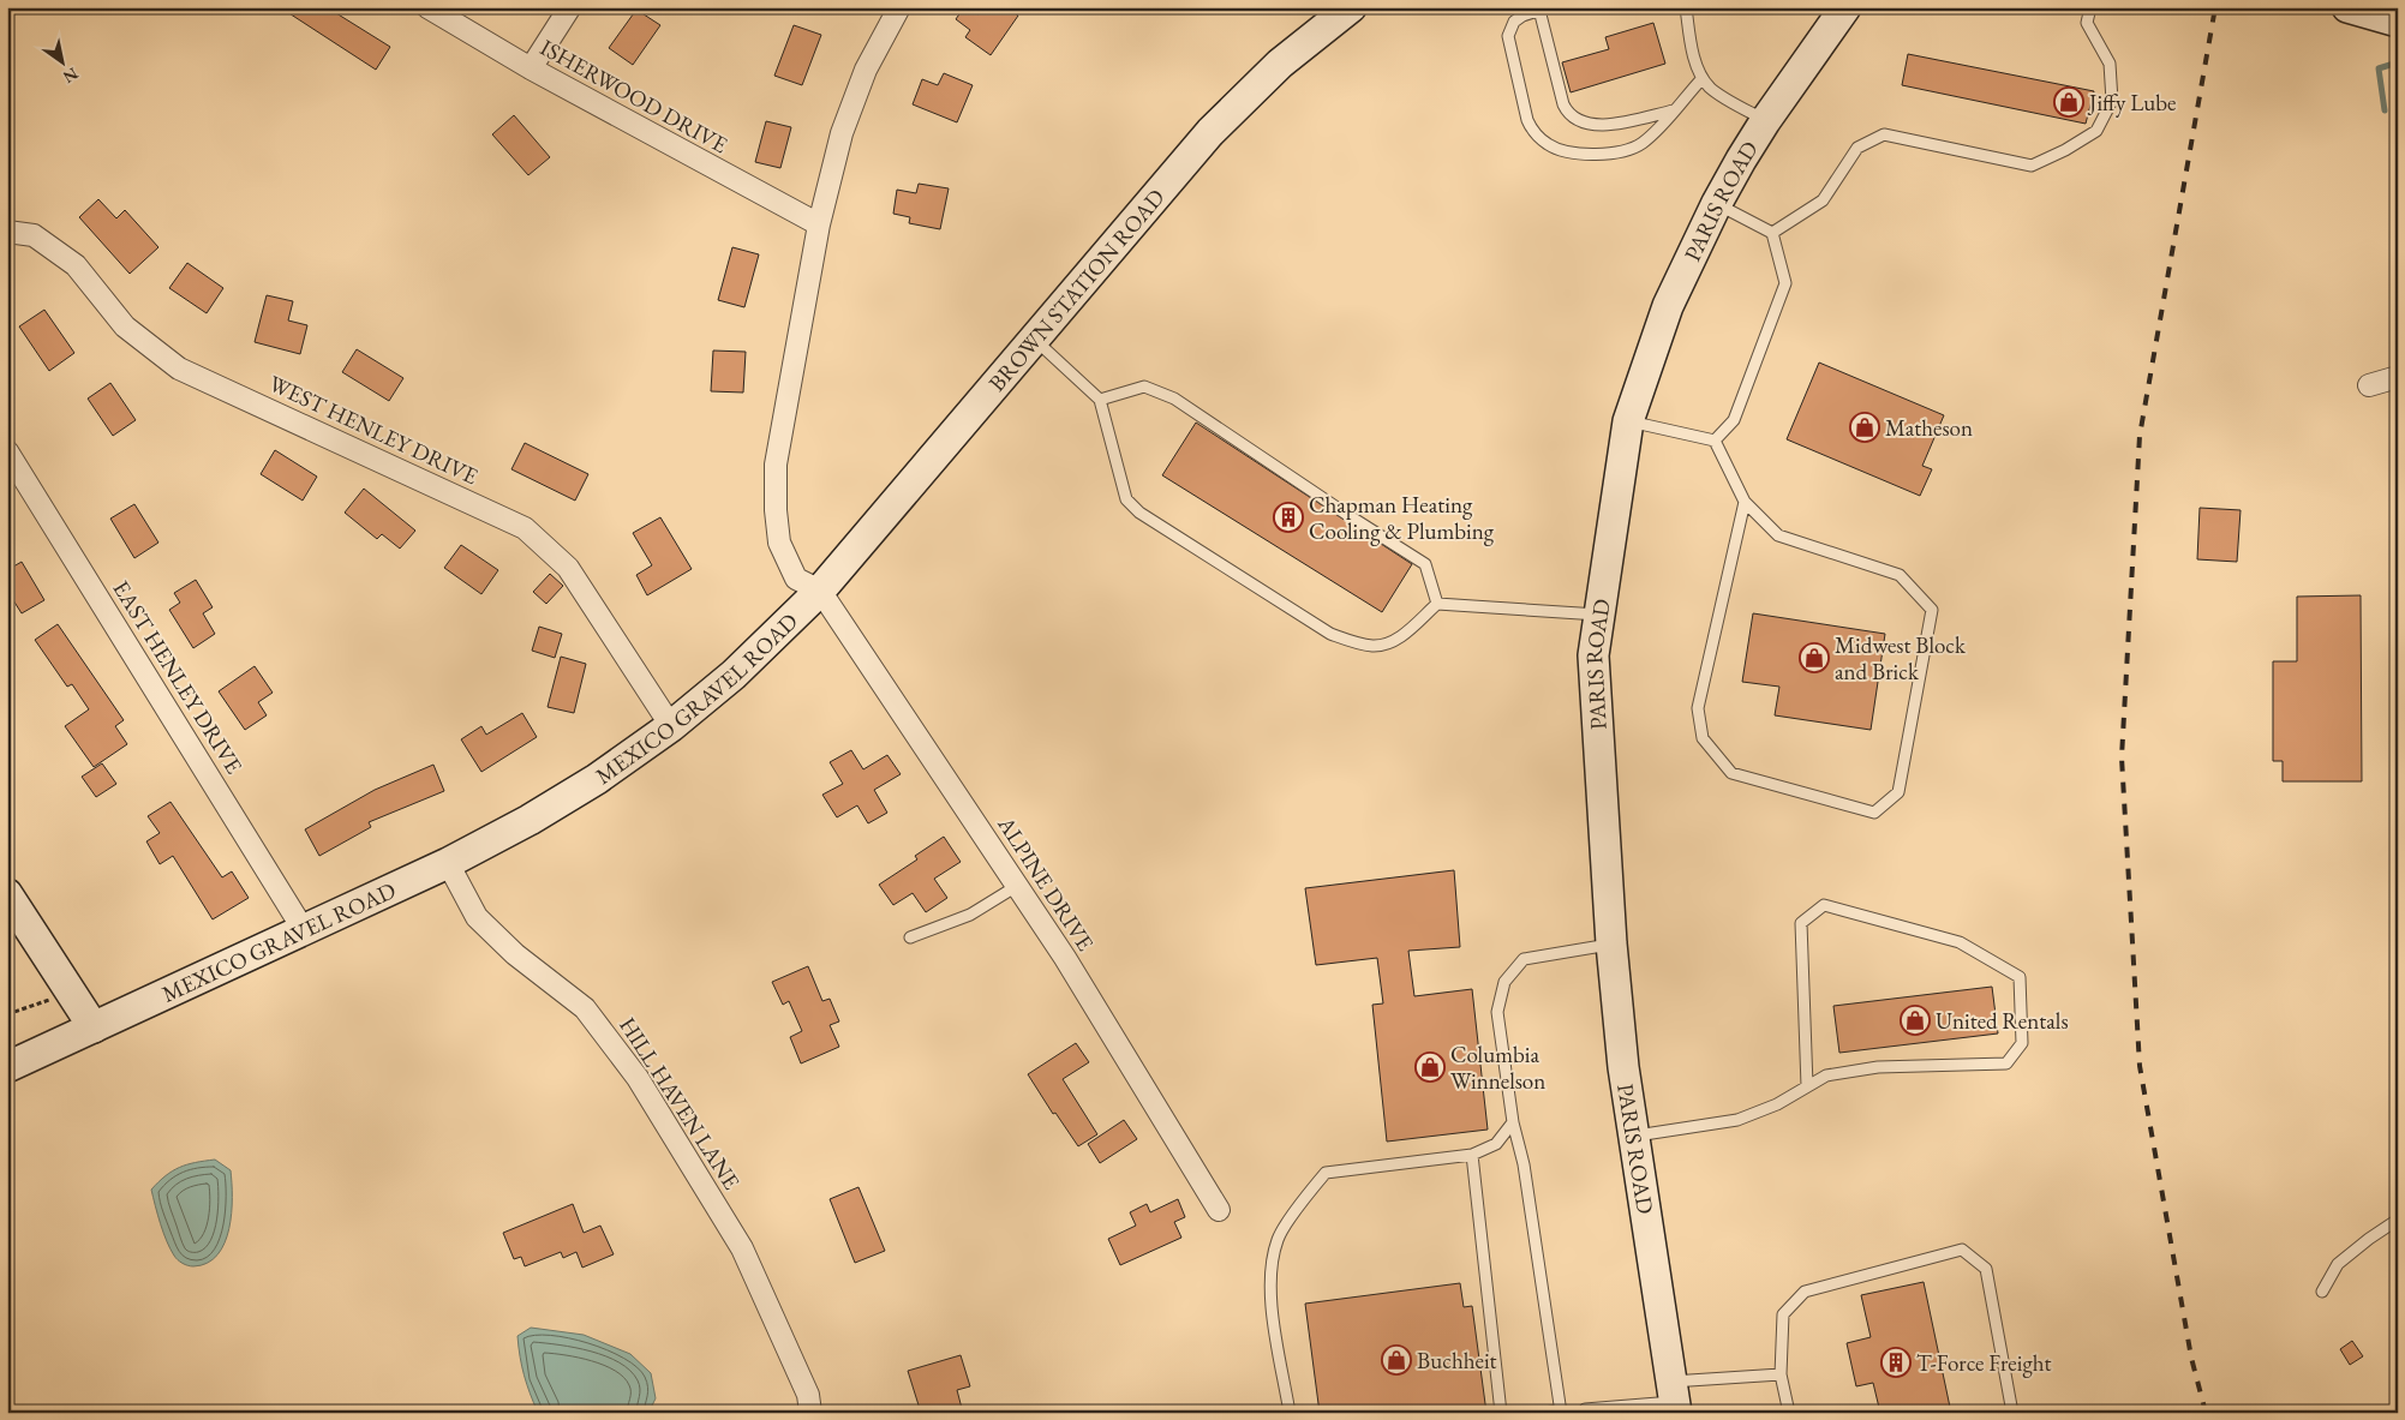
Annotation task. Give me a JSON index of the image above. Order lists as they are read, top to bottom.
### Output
{
  "streets": {
    "street": [
      "ISHERWOOD DRIVE",
      "PARIS ROAD",
      "BROWN STATION ROAD",
      "WEST HENLEY DRIVE",
      "EAST HENLEY DRIVE",
      "MEXICO GRAVEL ROAD",
      "ALPINE DRIVE",
      "HILL HAVEN LANE"
    ]
  },
  "crossings": [
    ["ISHERWOOD DRIVE", "MEXICO GRAVEL ROAD"],
    ["BROWN STATION ROAD", "MEXICO GRAVEL ROAD"],
    ["BROWN STATION ROAD", "ALPINE DRIVE"],
    ["WEST HENLEY DRIVE", "MEXICO GRAVEL ROAD"],
    ["EAST HENLEY DRIVE", "MEXICO GRAVEL ROAD"],
    ["MEXICO GRAVEL ROAD", "ALPINE DRIVE"],
    ["MEXICO GRAVEL ROAD", "HILL HAVEN LANE"]
  ],
  "places": {
    "shop": [
      "Jiffy Lube",
      "Matheson",
      "Midwest Block and Brick",
      "United Rentals",
      "Columbia Winnelson",
      "Buchheit"
    ],
    "building": ["Chapman Heating Cooling & Plumbing", "T-Force Freight"]
  },
  "north": "bottom right"
}
